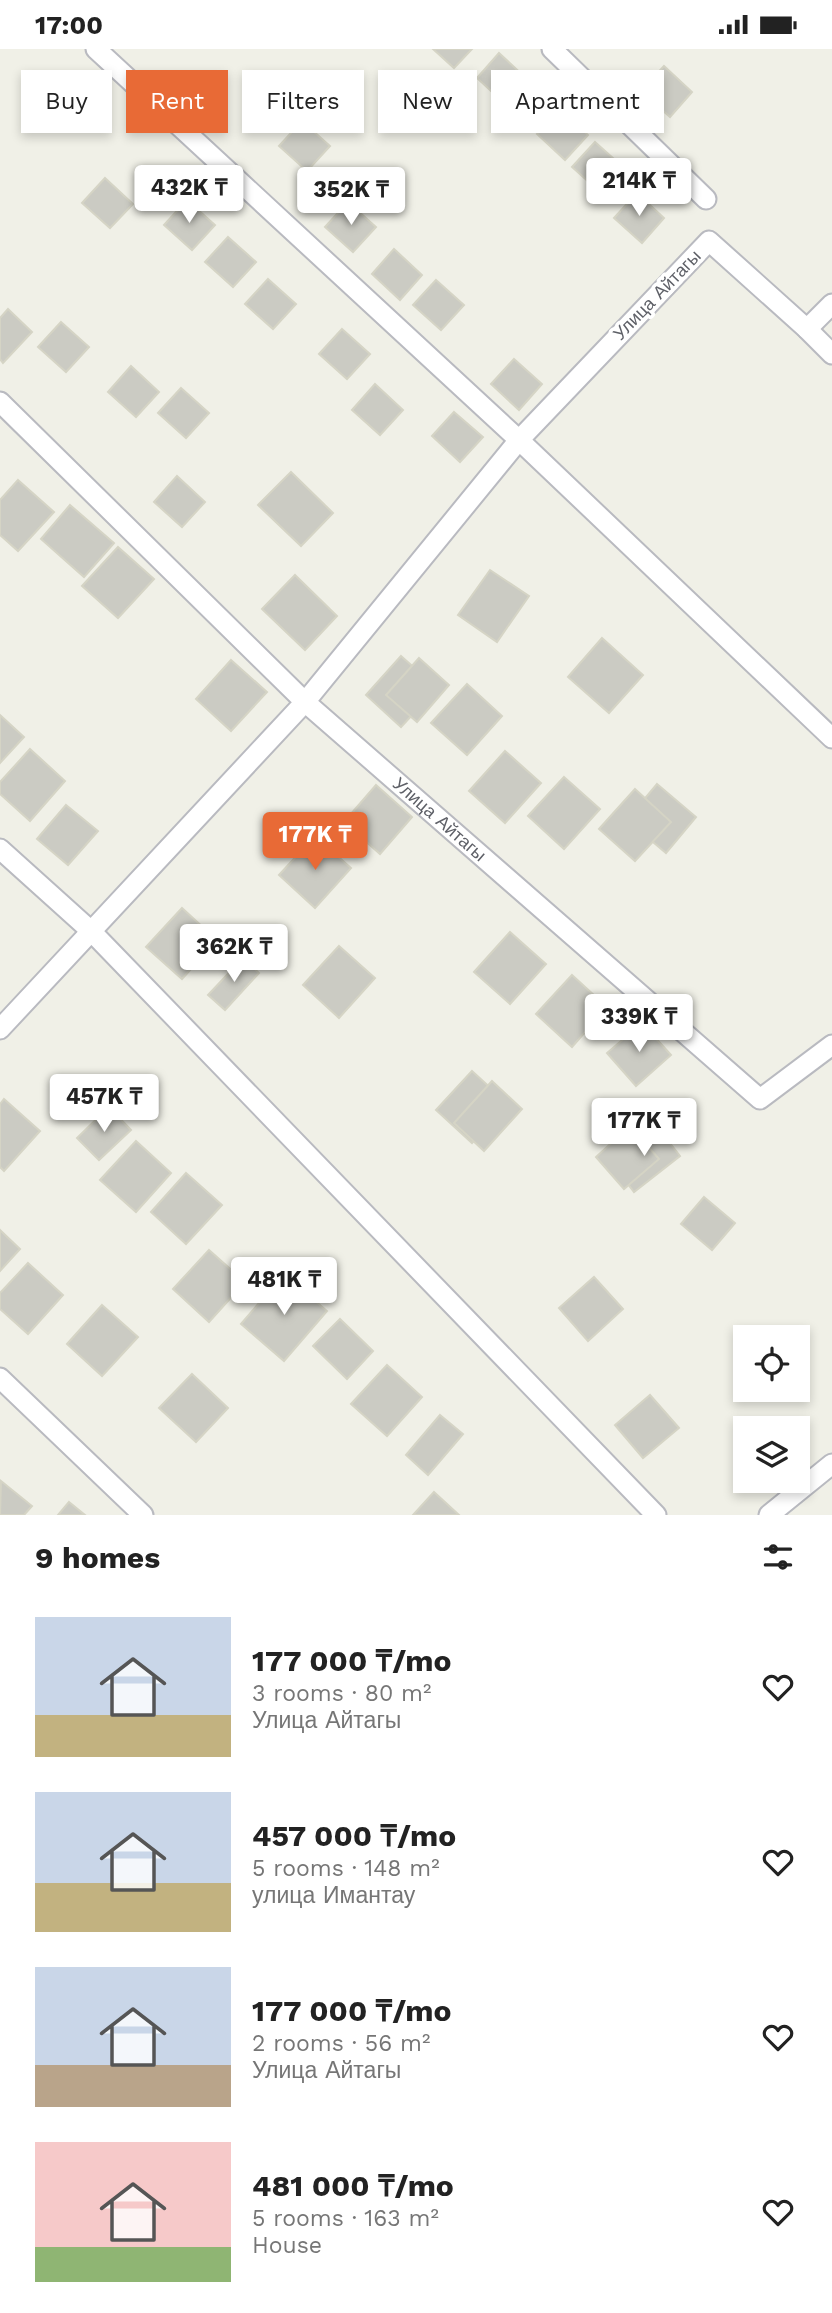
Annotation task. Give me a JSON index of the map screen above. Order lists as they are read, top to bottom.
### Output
{
  "streets": {
    "street": ["Улица Айтагы"]
  },
  "page": {
    "status": "17:00",
    "chip": [
      "Buy",
      "Rent",
      "Filters",
      "New",
      "Apartment"
    ],
    "price": [
      "214K ₸",
      "432K ₸",
      "352K ₸",
      "177K ₸",
      "362K ₸",
      "339K ₸",
      "457K ₸",
      "177K ₸",
      "481K ₸"
    ],
    "heading": "9 homes",
    "list": [
      {
        "name": "177 000 ₸/mo",
        "note": "3 rooms · 80 m² · Улица Айтагы"
      },
      {
        "name": "457 000 ₸/mo",
        "note": "5 rooms · 148 m² · улица Имантау"
      },
      {
        "name": "177 000 ₸/mo",
        "note": "2 rooms · 56 m² · Улица Айтагы"
      },
      {
        "name": "481 000 ₸/mo",
        "note": "5 rooms · 163 m² · House"
      }
    ]
  }
}
